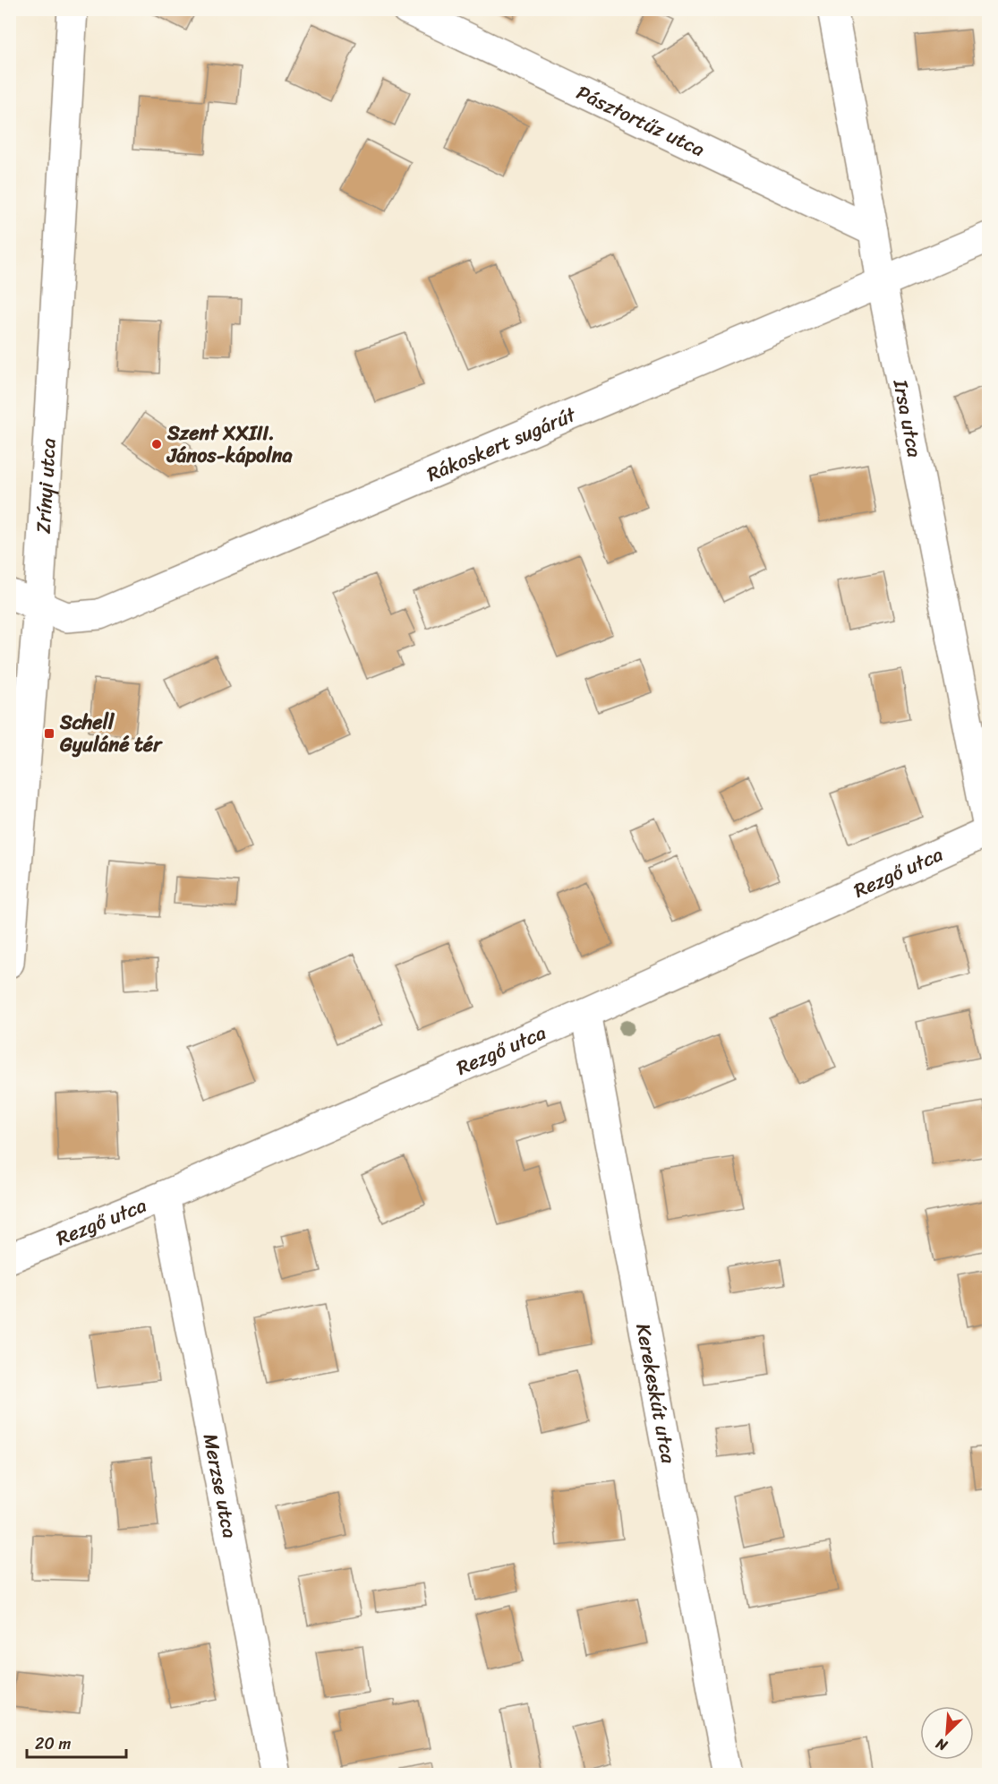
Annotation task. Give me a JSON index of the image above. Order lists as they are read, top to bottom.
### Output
{
  "streets": {
    "street": [
      "Pásztortűz utca",
      "Irsa utca",
      "Rákoskert sugárút",
      "Zrínyi utca",
      "Rezgő utca",
      "Kerekeskút utca",
      "Merzse utca"
    ]
  },
  "crossings": [
    ["Pásztortűz utca", "Irsa utca"],
    ["Irsa utca", "Rákoskert sugárút"],
    ["Rákoskert sugárút", "Zrínyi utca"],
    ["Rezgő utca", "Kerekeskút utca"],
    ["Rezgő utca", "Merzse utca"]
  ],
  "places": {
    "other": ["Szent XXIII. János-kápolna"],
    "transit": ["Schell Gyuláné tér"]
  },
  "scale_bar": "20 m",
  "north": "bottom left"
}
